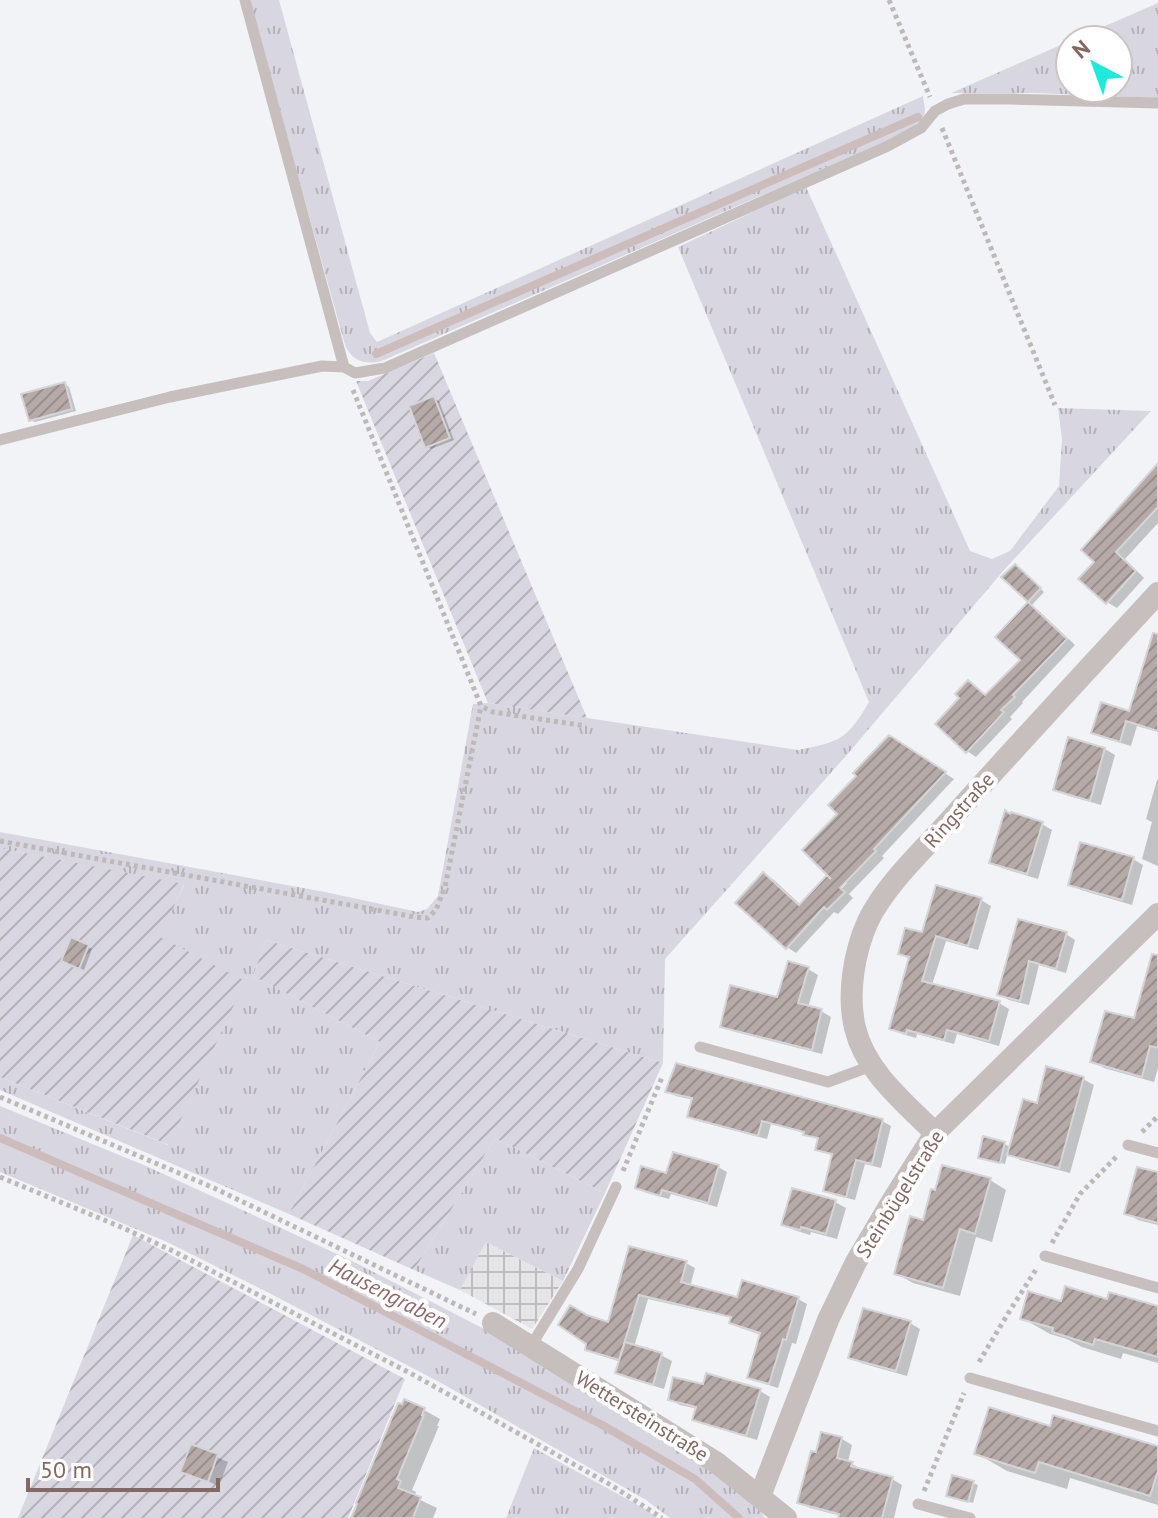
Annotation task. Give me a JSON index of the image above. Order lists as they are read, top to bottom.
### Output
{
  "streets": {
    "street": ["Ringstraße", "Steinbügelstraße", "Wettersteinstraße"]
  },
  "crossings": [
    ["Ringstraße", "Steinbügelstraße"],
    ["Steinbügelstraße", "Wettersteinstraße"]
  ],
  "water": ["Hausengraben"],
  "scale_bar": "50 m",
  "north": "top left"
}
